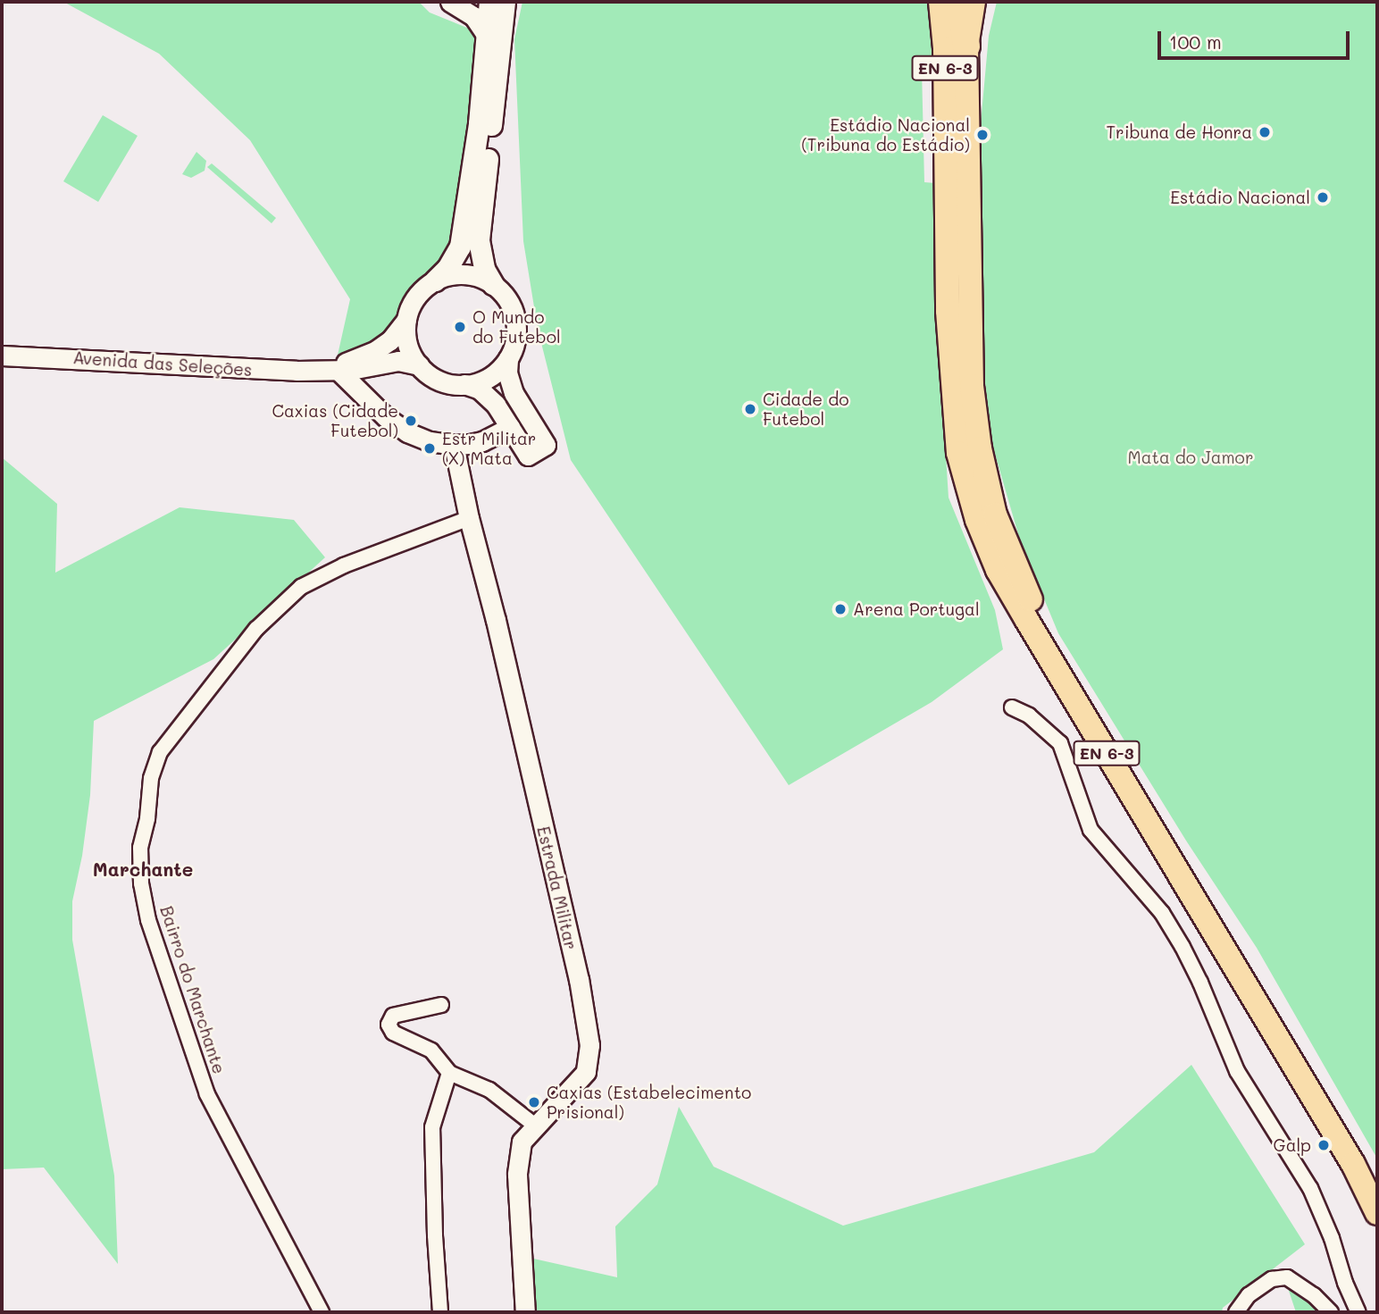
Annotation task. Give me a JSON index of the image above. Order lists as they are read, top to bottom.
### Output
{
  "streets": {
    "main road": ["EN 6-3"],
    "street": ["Avenida das Seleções", "Estrada Militar", "Bairro do Marchante"]
  },
  "crossings": [
    ["Estrada Militar", "Bairro do Marchante"]
  ],
  "districts": ["Marchante"],
  "parks": ["Mata do Jamor"],
  "places": [
    "Tribuna de Honra",
    "Estádio Nacional (Tribuna do Estádio)",
    "Estádio Nacional",
    "O Mundo do Futebol",
    "Cidade do Futebol",
    "Caxias (Cidade Futebol)",
    "Estr Militar (X) Mata",
    "Arena Portugal",
    "Caxias (Estabelecimento Prisional)",
    "Galp"
  ],
  "scale_bar": "100 m"
}
